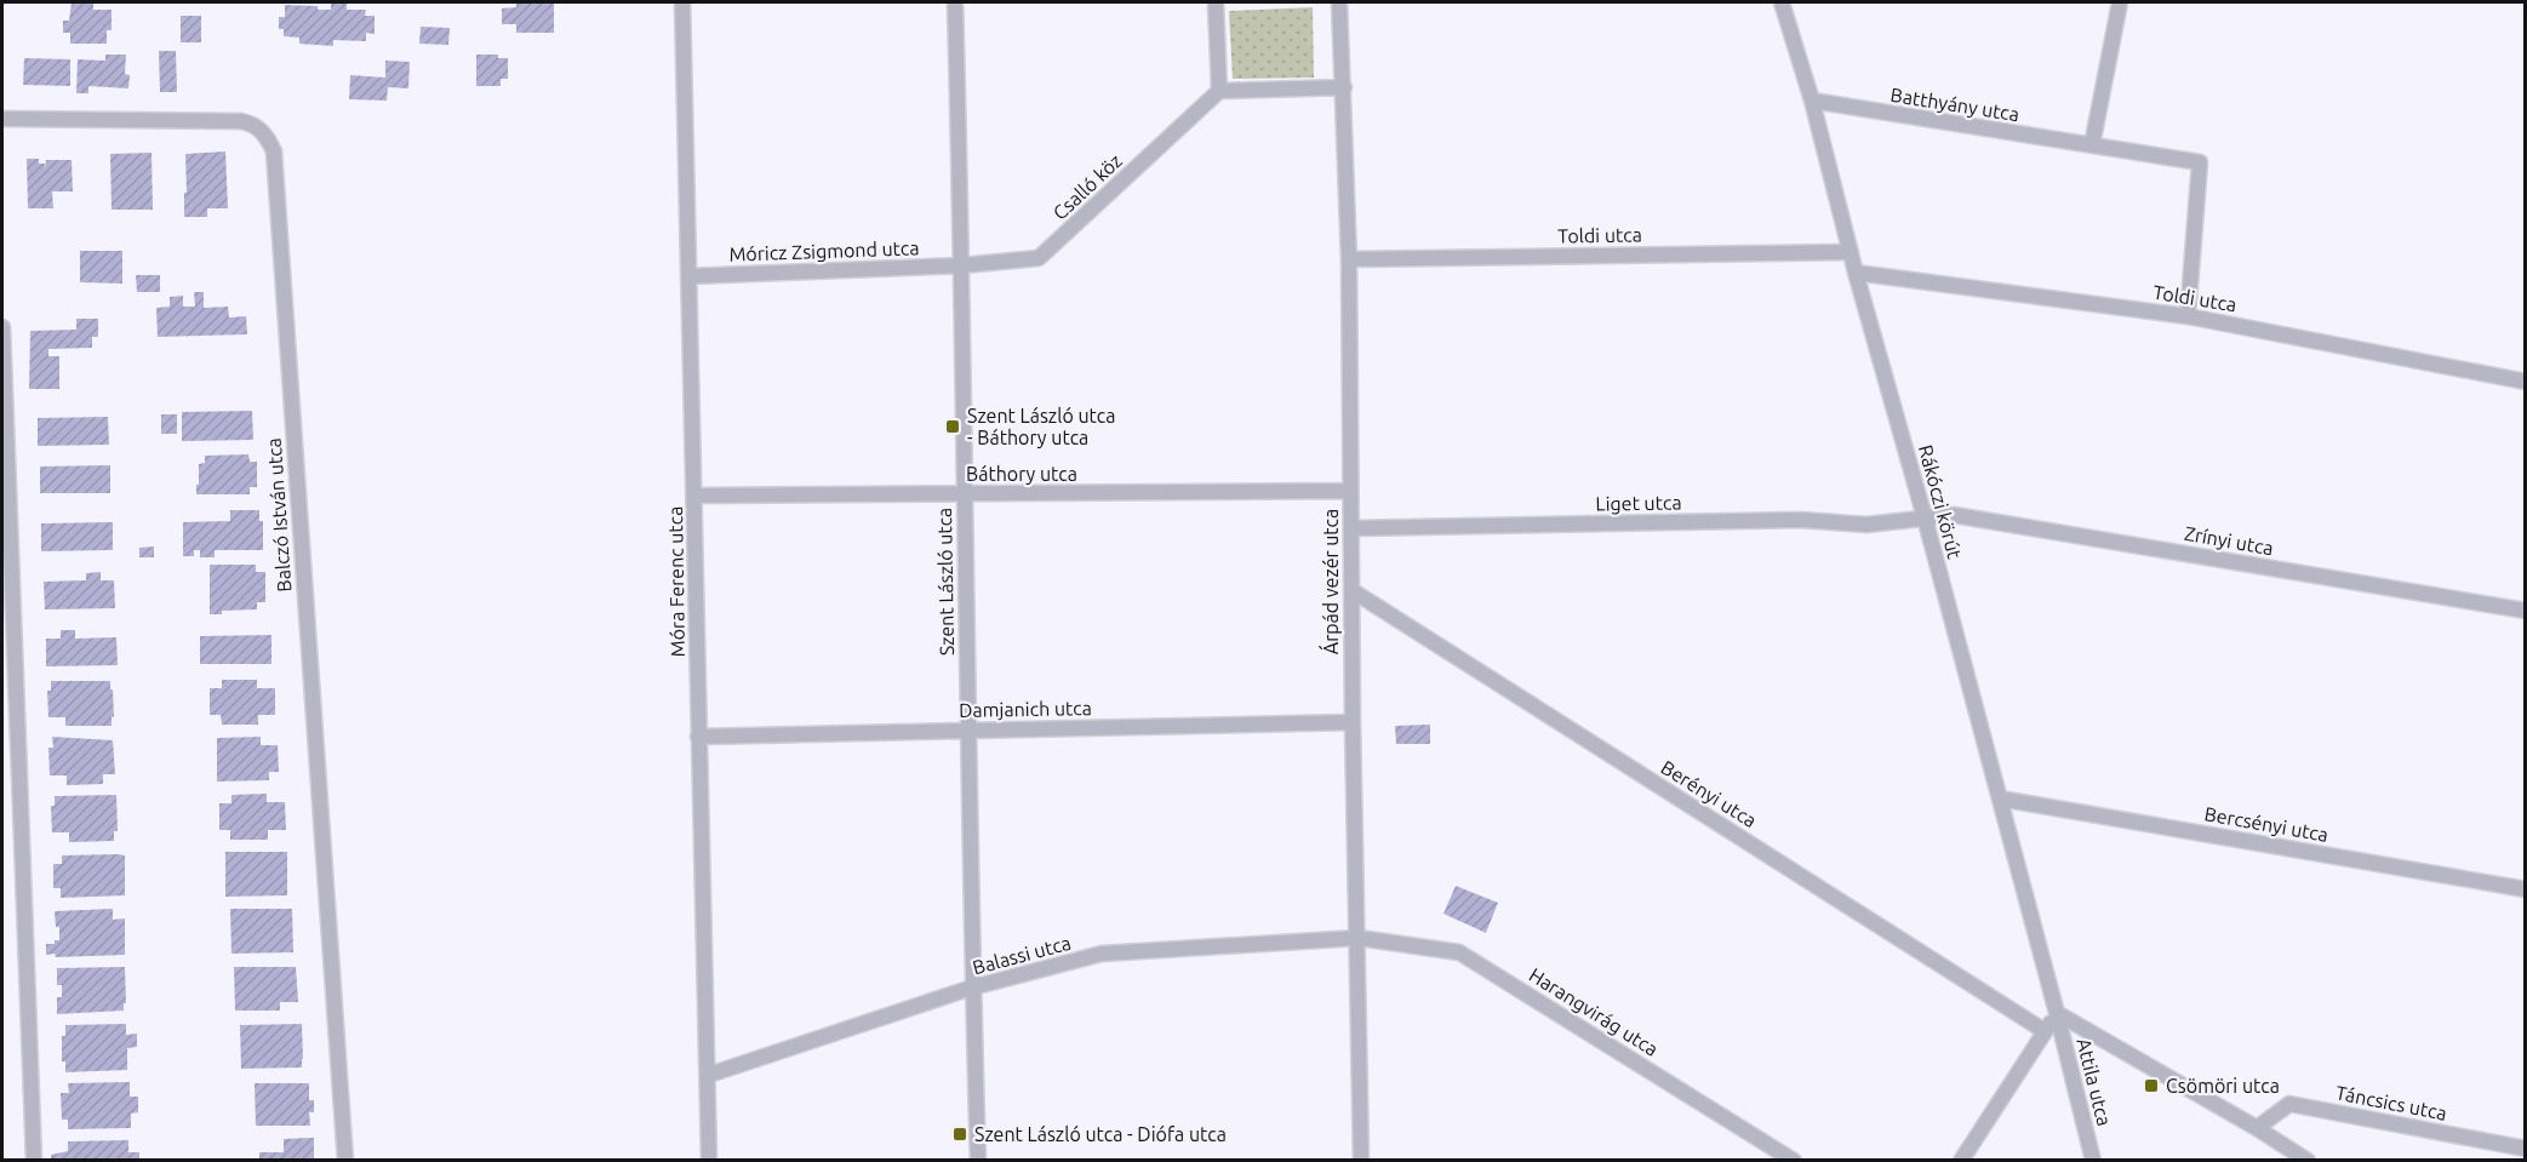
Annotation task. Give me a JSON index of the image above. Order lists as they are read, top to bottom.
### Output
{
  "streets": {
    "street": [
      "Batthyány utca",
      "Csalló köz",
      "Toldi utca",
      "Móricz Zsigmond utca",
      "Báthory utca",
      "Rákóczi körút",
      "Liget utca",
      "Balczó István utca",
      "Zrínyi utca",
      "Móra Ferenc utca",
      "Szent László utca",
      "Árpád vezér utca",
      "Damjanich utca",
      "Berényi utca",
      "Bercsényi utca",
      "Balassi utca",
      "Harangvirág utca",
      "Attila utca",
      "Táncsics utca"
    ]
  },
  "crossings": [
    ["Batthyány utca", "Toldi utca"],
    ["Batthyány utca", "Rákóczi körút"],
    ["Csalló köz", "Móricz Zsigmond utca"],
    ["Csalló köz", "Szent László utca"],
    ["Toldi utca", "Rákóczi körút"],
    ["Toldi utca", "Árpád vezér utca"],
    ["Móricz Zsigmond utca", "Móra Ferenc utca"],
    ["Móricz Zsigmond utca", "Szent László utca"],
    ["Báthory utca", "Móra Ferenc utca"],
    ["Báthory utca", "Szent László utca"],
    ["Báthory utca", "Árpád vezér utca"],
    ["Rákóczi körút", "Liget utca"],
    ["Rákóczi körút", "Zrínyi utca"],
    ["Rákóczi körút", "Bercsényi utca"],
    ["Rákóczi körút", "Attila utca"],
    ["Liget utca", "Zrínyi utca"],
    ["Liget utca", "Árpád vezér utca"],
    ["Móra Ferenc utca", "Damjanich utca"],
    ["Móra Ferenc utca", "Balassi utca"],
    ["Szent László utca", "Damjanich utca"],
    ["Szent László utca", "Balassi utca"],
    ["Árpád vezér utca", "Damjanich utca"],
    ["Árpád vezér utca", "Berényi utca"],
    ["Árpád vezér utca", "Balassi utca"],
    ["Árpád vezér utca", "Harangvirág utca"],
    ["Balassi utca", "Harangvirág utca"]
  ],
  "places": {
    "transit": ["Szent László utca - Báthory utca", "Csömöri utca", "Szent László utca - Diófa utca"]
  }
}
